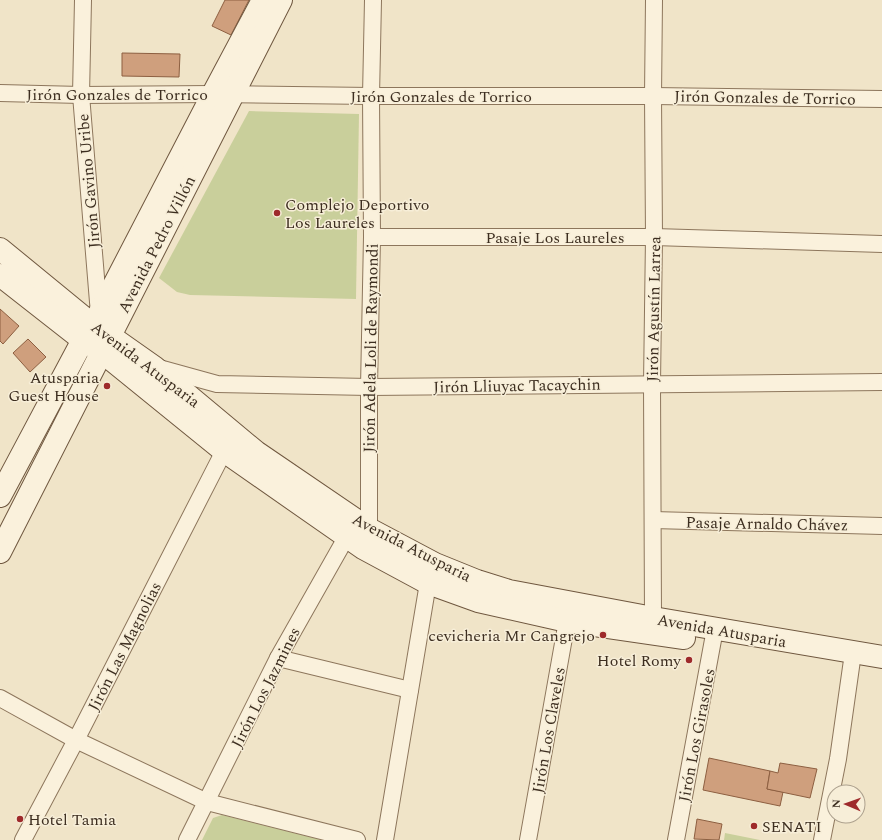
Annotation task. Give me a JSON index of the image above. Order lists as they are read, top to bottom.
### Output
{
  "streets": {
    "main road": ["Avenida Pedro Villón", "Avenida Atusparia"],
    "street": [
      "Jirón Gonzales de Torrico",
      "Jirón Gavino Uribe",
      "Pasaje Los Laureles",
      "Jirón Agustín Larrea",
      "Jirón Adela Loli de Raymondi",
      "Jirón Lliuyac Tacaychin",
      "Pasaje Arnaldo Chávez",
      "Jirón Las Magnolias",
      "Jirón Los Jazmines",
      "Jirón Los Claveles",
      "Jirón Los Girasoles"
    ]
  },
  "crossings": [
    ["Jirón Gonzales de Torrico", "Jirón Gavino Uribe"],
    ["Jirón Gonzales de Torrico", "Avenida Pedro Villón"],
    ["Jirón Gonzales de Torrico", "Jirón Agustín Larrea"],
    ["Jirón Gonzales de Torrico", "Jirón Adela Loli de Raymondi"],
    ["Jirón Gavino Uribe", "Avenida Pedro Villón"],
    ["Jirón Gavino Uribe", "Avenida Atusparia"],
    ["Pasaje Los Laureles", "Jirón Agustín Larrea"],
    ["Pasaje Los Laureles", "Jirón Adela Loli de Raymondi"],
    ["Avenida Pedro Villón", "Avenida Atusparia"],
    ["Jirón Agustín Larrea", "Avenida Atusparia"],
    ["Jirón Agustín Larrea", "Jirón Lliuyac Tacaychin"],
    ["Jirón Agustín Larrea", "Pasaje Arnaldo Chávez"],
    ["Jirón Adela Loli de Raymondi", "Avenida Atusparia"],
    ["Jirón Adela Loli de Raymondi", "Jirón Lliuyac Tacaychin"],
    ["Avenida Atusparia", "Jirón Lliuyac Tacaychin"],
    ["Avenida Atusparia", "Jirón Las Magnolias"],
    ["Avenida Atusparia", "Jirón Los Jazmines"],
    ["Avenida Atusparia", "Jirón Los Claveles"],
    ["Avenida Atusparia", "Jirón Los Girasoles"]
  ],
  "places": [
    "Complejo Deportivo Los Laureles",
    "Atusparia Guest House",
    "cevicheria Mr Cangrejo",
    "Hotel Romy",
    "Hotel Tamia",
    "SENATI"
  ],
  "north": "left"
}
